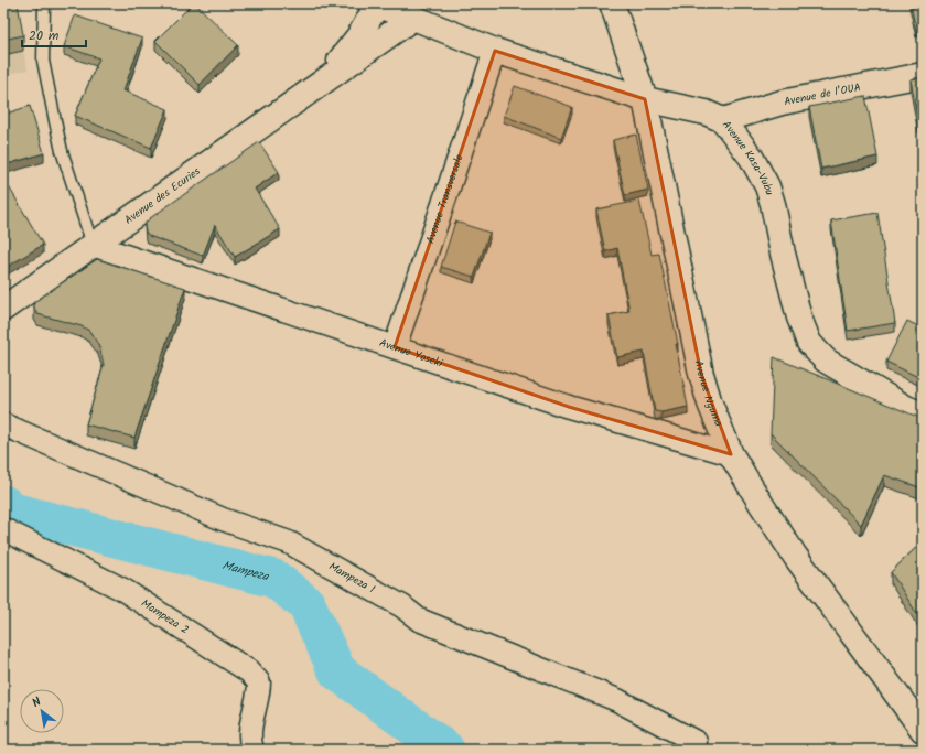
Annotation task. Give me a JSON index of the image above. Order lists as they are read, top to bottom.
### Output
{
  "streets": {
    "main road": [
      "Avenue de l’OUA",
      "Avenue Kasa-Vubu",
      "Avenue des Ecuries",
      "Avenue Nguma"
    ],
    "street": [
      "Avenue Transversale",
      "Avenue Yoseki",
      "Mampeza 1",
      "Mampeza 2"
    ]
  },
  "crossings": [
    ["Avenue de l’OUA", "Avenue Kasa-Vubu"],
    ["Avenue Kasa-Vubu", "Avenue des Ecuries"],
    ["Avenue Kasa-Vubu", "Avenue Transversale"],
    ["Avenue Kasa-Vubu", "Avenue Nguma"],
    ["Avenue des Ecuries", "Avenue Yoseki"],
    ["Avenue Transversale", "Avenue Yoseki"],
    ["Avenue Yoseki", "Avenue Nguma"]
  ],
  "water": ["Mampeza"],
  "scale_bar": "20 m",
  "north": "top left"
}
